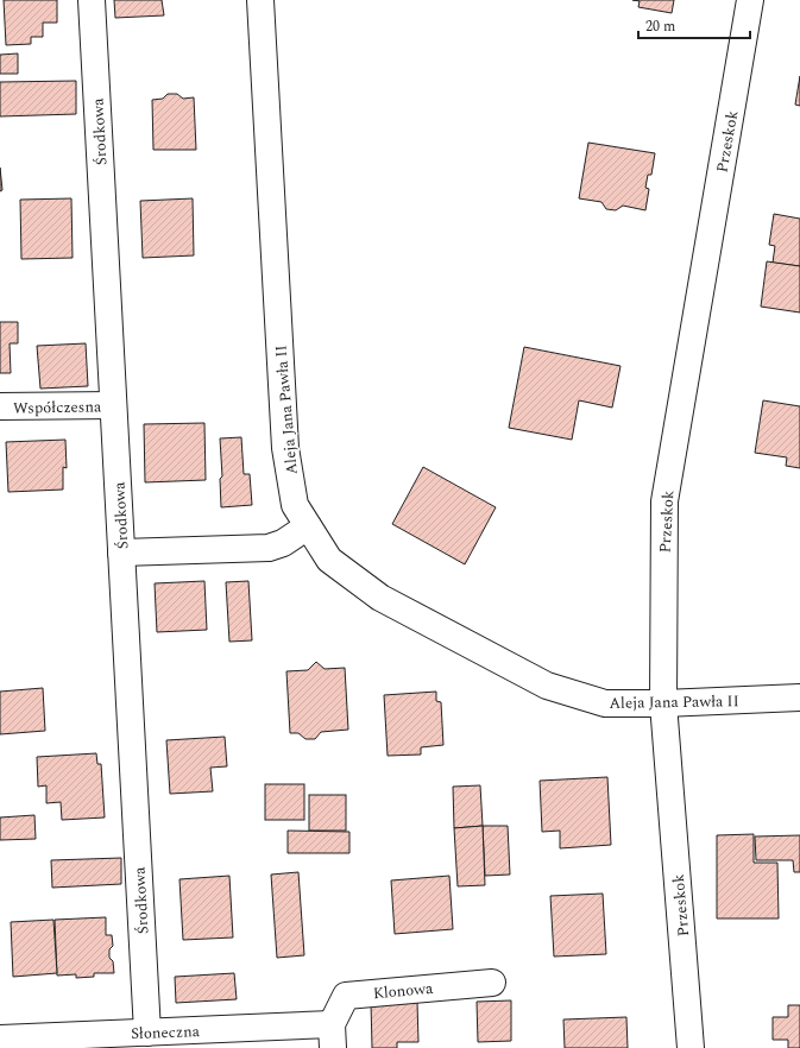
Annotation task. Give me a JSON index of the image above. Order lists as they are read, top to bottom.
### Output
{
  "streets": {
    "street": [
      "Środkowa",
      "Przeskok",
      "Współczesna",
      "Aleja Jana Pawła II",
      "Klonowa",
      "Słoneczna"
    ]
  },
  "crossings": [
    ["Środkowa", "Współczesna"],
    ["Środkowa", "Słoneczna"],
    ["Przeskok", "Aleja Jana Pawła II"],
    ["Klonowa", "Słoneczna"]
  ],
  "scale_bar": "20 m"
}
